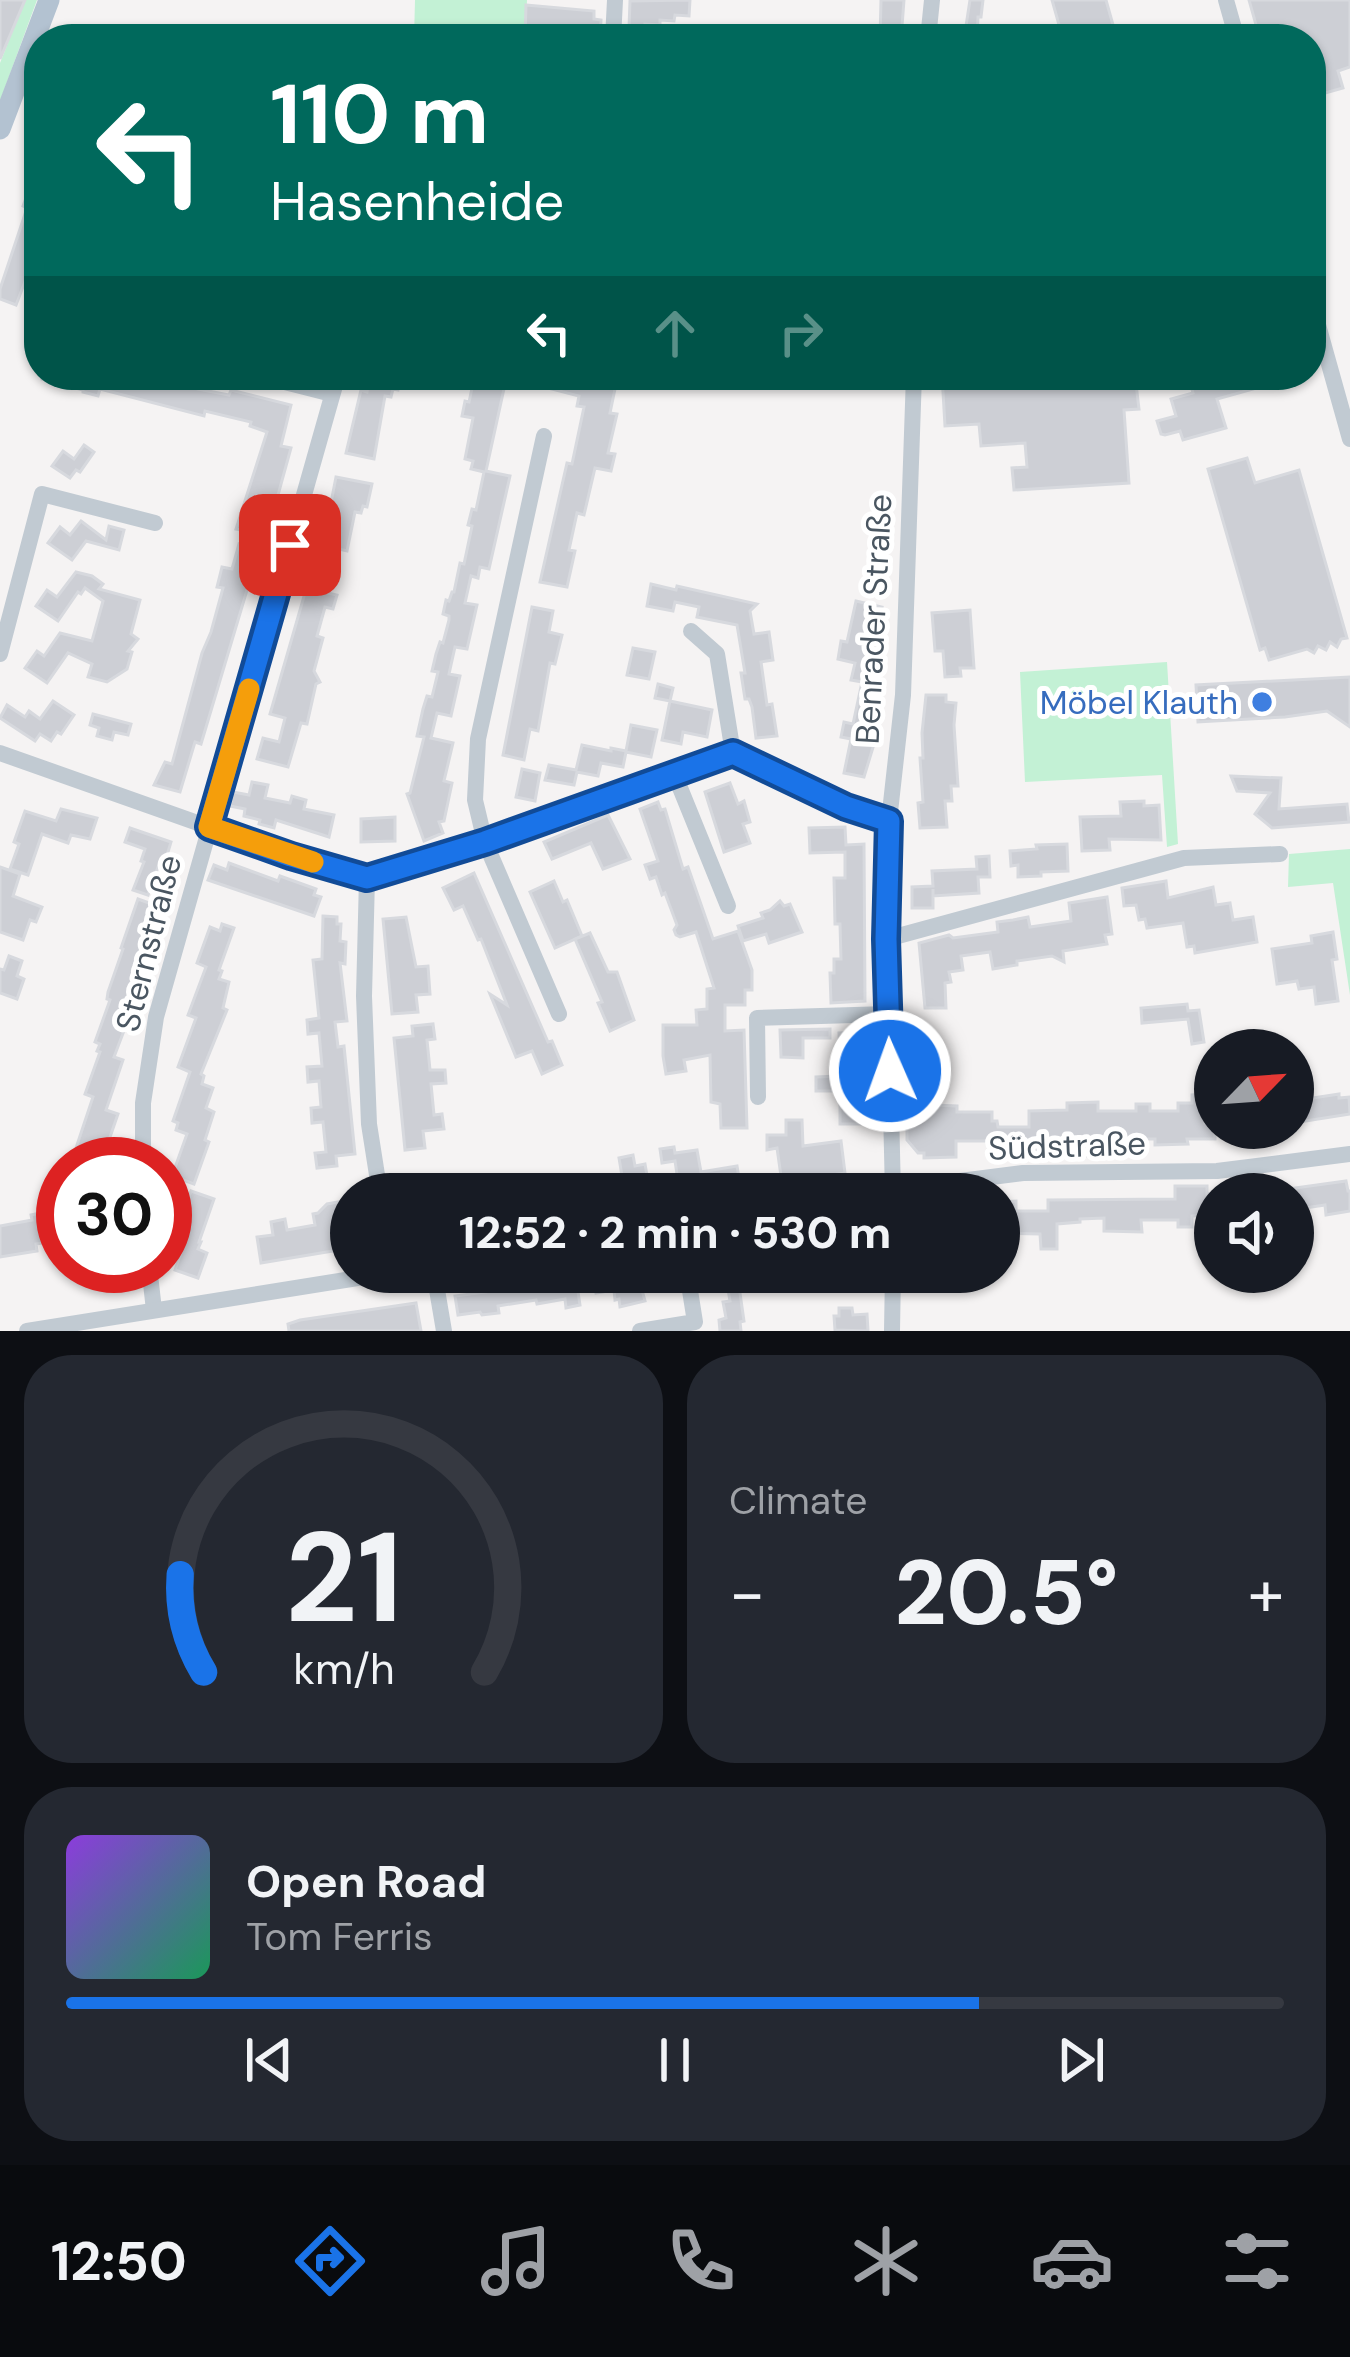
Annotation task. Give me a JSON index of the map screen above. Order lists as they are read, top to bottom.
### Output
{
  "streets": {
    "street": ["Benrader Straße", "Sternstraße", "Südstraße"]
  },
  "places": ["Möbel Klauth"],
  "north": "top right",
  "page": {
    "turn": ["110 m", "Hasenheide"],
    "limit": "30",
    "trip": "12:52 · 2 min · 530 m",
    "tile": "Climate",
    "heat": ["−", "20.5°", "+"],
    "song": ["Open Road", "Tom Ferris"],
    "tabs": "12:50",
    "gauge": ["21", "km/h"]
  }
}
